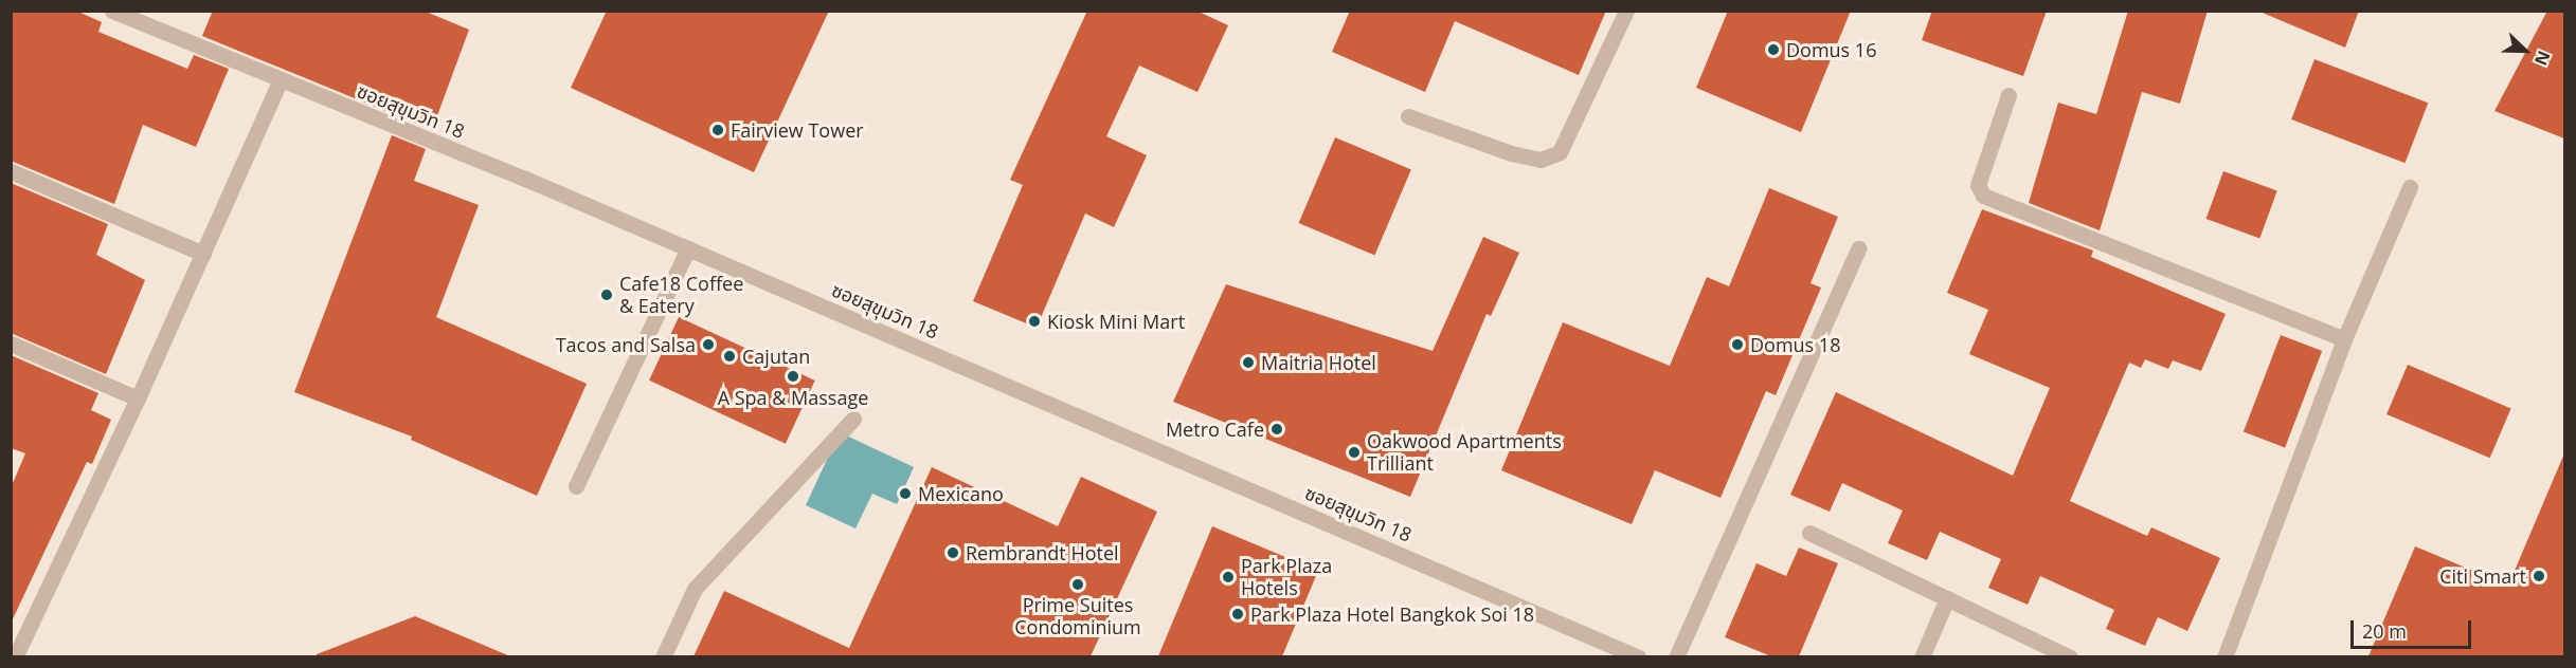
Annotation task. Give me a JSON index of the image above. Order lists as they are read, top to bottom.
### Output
{
  "streets": {
    "street": ["ซอยสุขุมวิท 18"]
  },
  "places": [
    "Domus 16",
    "Fairview Tower",
    "Cafe18 Coffee & Eatery",
    "Kiosk Mini Mart",
    "Tacos and Salsa",
    "Domus 18",
    "Cajutan",
    "Maitria Hotel",
    "A Spa & Massage",
    "Metro Cafe",
    "Oakwood Apartments Trilliant",
    "Mexicano",
    "Rembrandt Hotel",
    "Citi Smart",
    "Park Plaza Hotels",
    "Prime Suites Condominium",
    "Park Plaza Hotel Bangkok Soi 18"
  ],
  "scale_bar": "20 m",
  "north": "bottom right"
}
